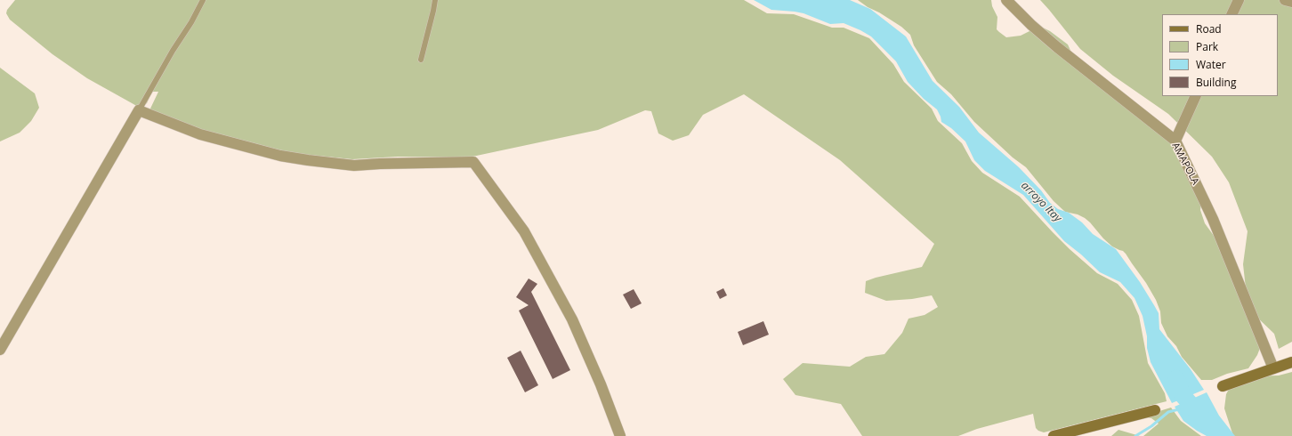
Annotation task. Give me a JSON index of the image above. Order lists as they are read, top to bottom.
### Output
{
  "streets": {
    "street": ["AMAPOLA"]
  },
  "water": ["arroyo Itay"],
  "legend": [
    "Road",
    "Park",
    "Water",
    "Building"
  ]
}
